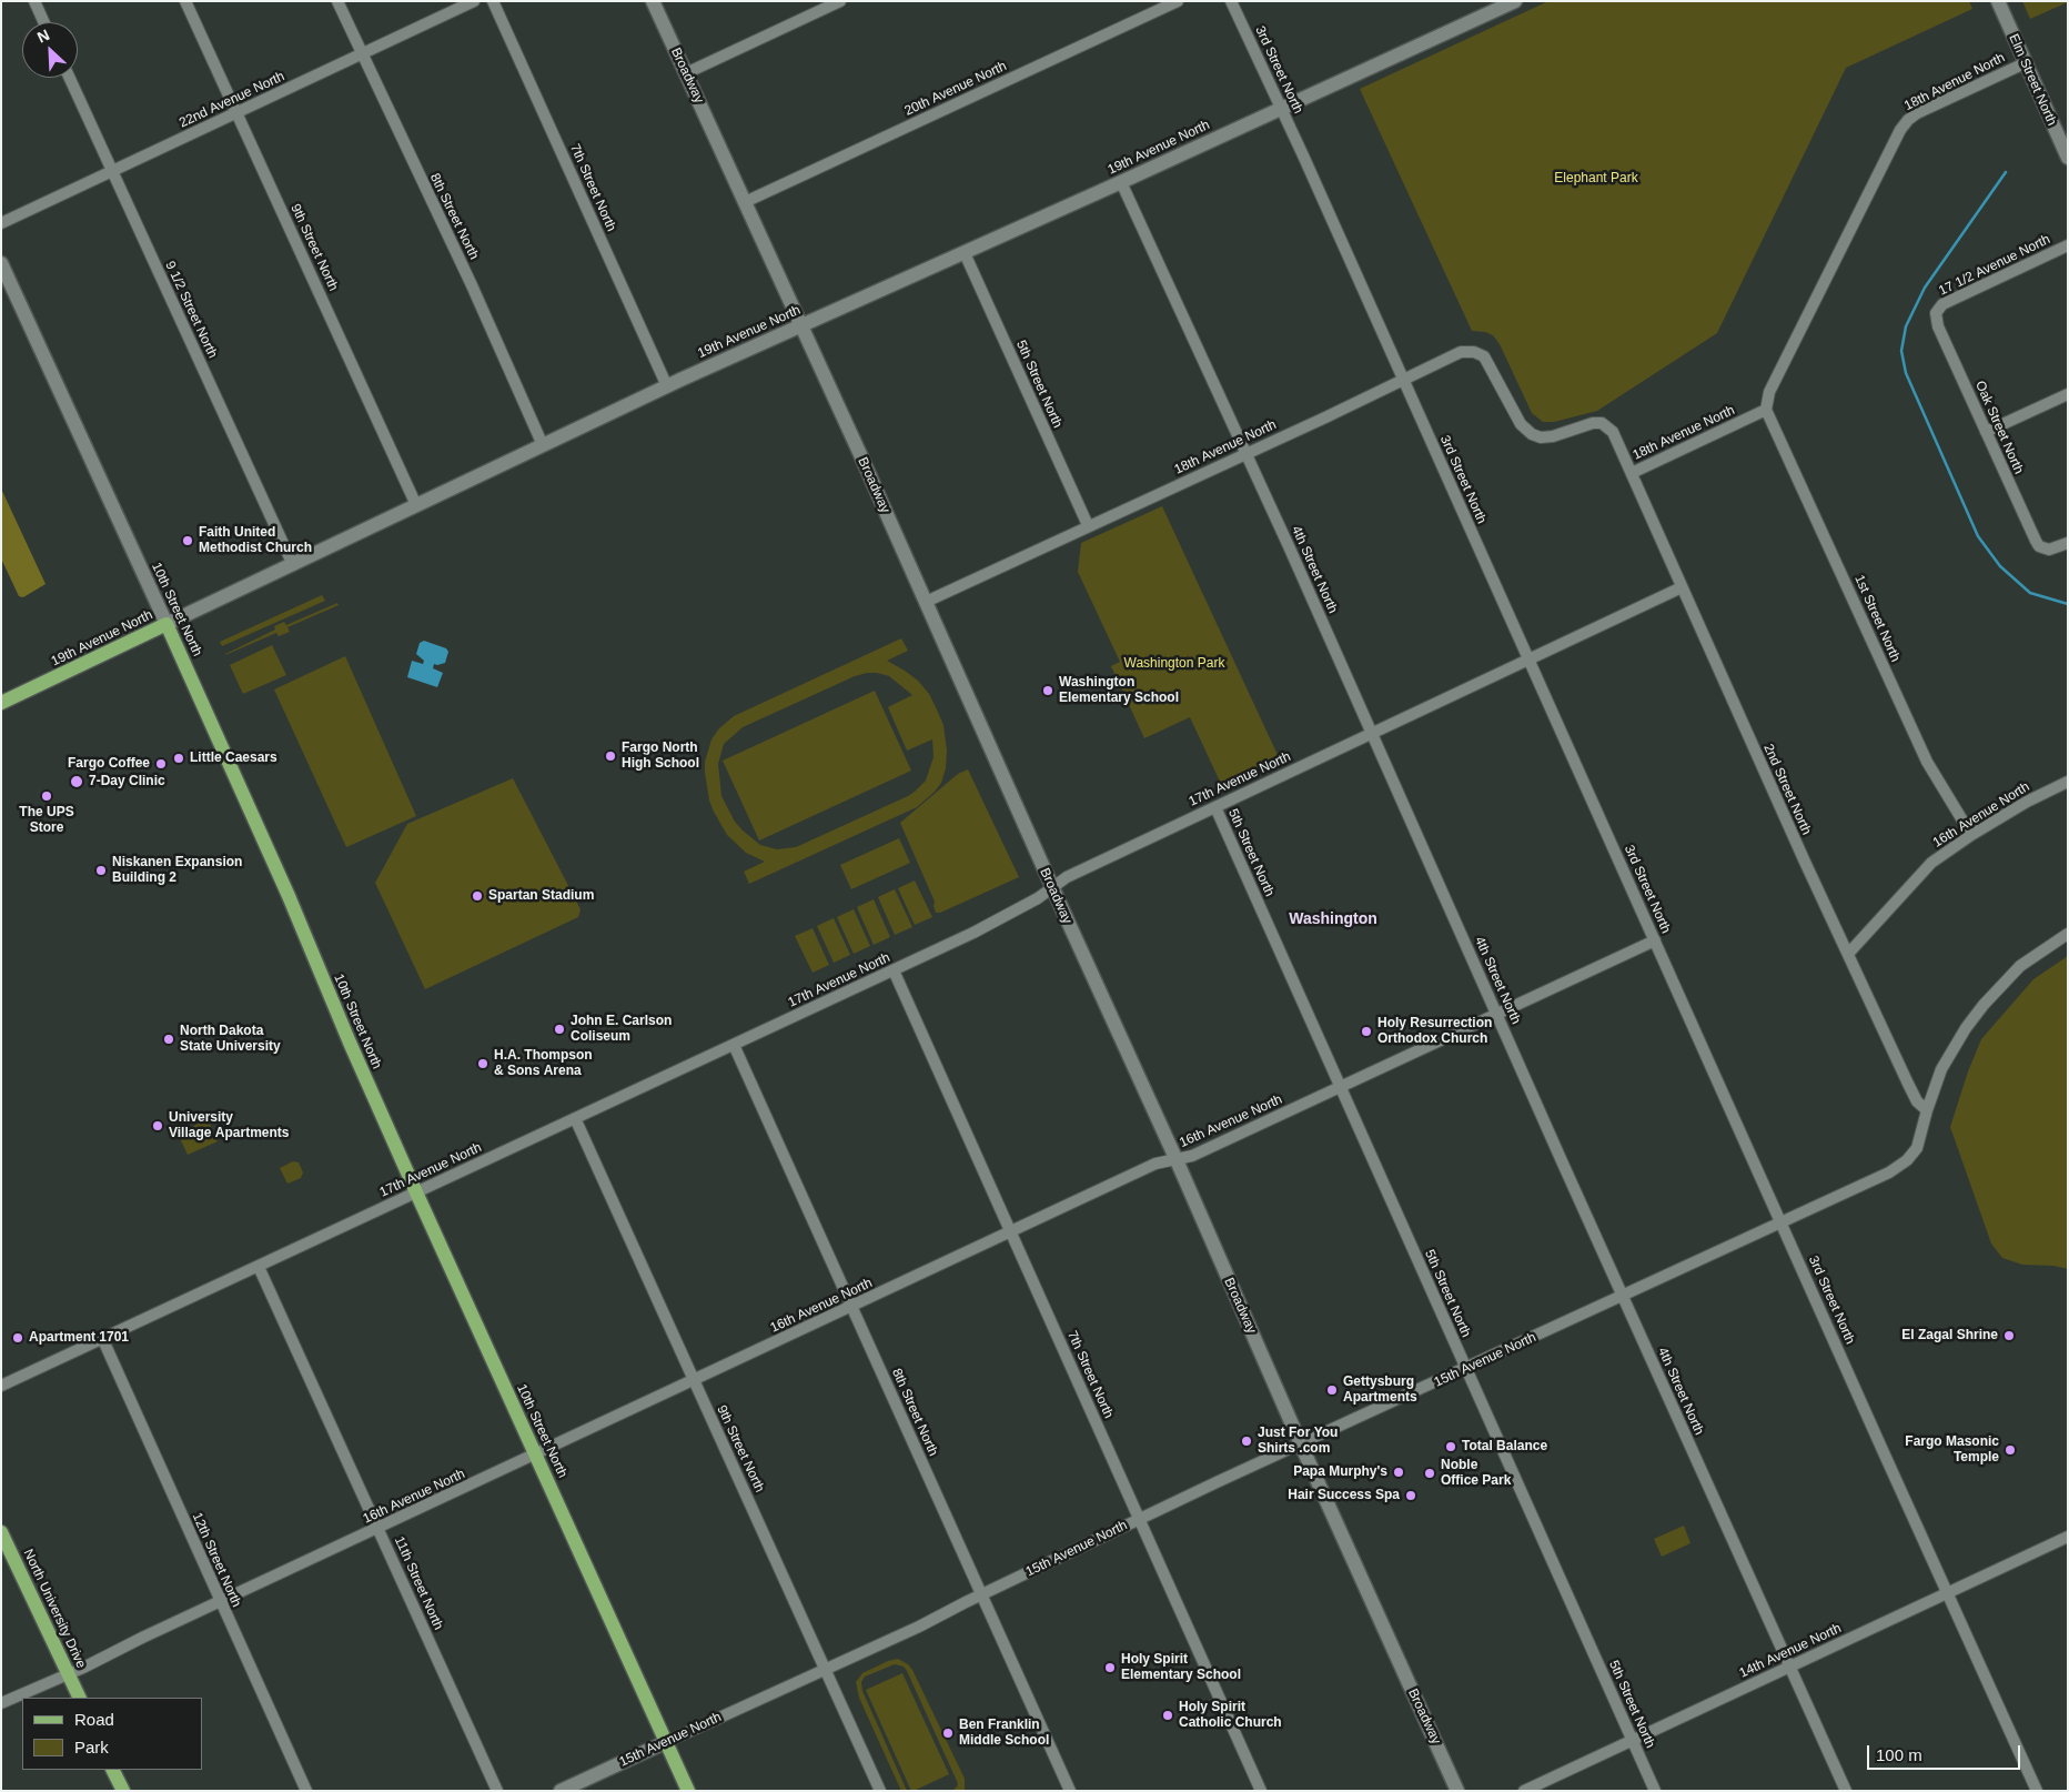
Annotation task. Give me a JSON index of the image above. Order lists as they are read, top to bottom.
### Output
{
  "streets": {
    "main road": ["19th Avenue North", "10th Street North", "North University Drive"],
    "street": [
      "3rd Street North",
      "Broadway",
      "Elm Street North",
      "18th Avenue North",
      "20th Avenue North",
      "22nd Avenue North",
      "7th Street North",
      "8th Street North",
      "9th Street North",
      "17 1/2 Avenue North",
      "9 1/2 Street North",
      "5th Street North",
      "Oak Street North",
      "4th Street North",
      "1st Street North",
      "17th Avenue North",
      "2nd Street North",
      "16th Avenue North",
      "15th Avenue North",
      "12th Street North",
      "11th Street North",
      "14th Avenue North"
    ]
  },
  "crossings": [
    ["3rd Street North", "18th Avenue North"],
    ["3rd Street North", "19th Avenue North"],
    ["3rd Street North", "17th Avenue North"],
    ["3rd Street North", "16th Avenue North"],
    ["3rd Street North", "15th Avenue North"],
    ["3rd Street North", "14th Avenue North"],
    ["Broadway", "18th Avenue North"],
    ["Broadway", "20th Avenue North"],
    ["Broadway", "19th Avenue North"],
    ["Broadway", "17th Avenue North"],
    ["Broadway", "16th Avenue North"],
    ["Broadway", "15th Avenue North"],
    ["Elm Street North", "18th Avenue North"],
    ["18th Avenue North", "5th Street North"],
    ["18th Avenue North", "4th Street North"],
    ["18th Avenue North", "1st Street North"],
    ["18th Avenue North", "2nd Street North"],
    ["22nd Avenue North", "8th Street North"],
    ["22nd Avenue North", "9th Street North"],
    ["22nd Avenue North", "9 1/2 Street North"],
    ["19th Avenue North", "7th Street North"],
    ["19th Avenue North", "8th Street North"],
    ["19th Avenue North", "9th Street North"],
    ["19th Avenue North", "9 1/2 Street North"],
    ["19th Avenue North", "5th Street North"],
    ["19th Avenue North", "4th Street North"],
    ["19th Avenue North", "10th Street North"],
    ["7th Street North", "17th Avenue North"],
    ["7th Street North", "16th Avenue North"],
    ["7th Street North", "15th Avenue North"],
    ["8th Street North", "17th Avenue North"],
    ["8th Street North", "16th Avenue North"],
    ["8th Street North", "15th Avenue North"],
    ["9th Street North", "17th Avenue North"],
    ["9th Street North", "16th Avenue North"],
    ["9th Street North", "15th Avenue North"],
    ["17 1/2 Avenue North", "Oak Street North"],
    ["5th Street North", "17th Avenue North"],
    ["5th Street North", "16th Avenue North"],
    ["5th Street North", "15th Avenue North"],
    ["5th Street North", "14th Avenue North"],
    ["4th Street North", "17th Avenue North"],
    ["4th Street North", "16th Avenue North"],
    ["4th Street North", "15th Avenue North"],
    ["4th Street North", "14th Avenue North"],
    ["10th Street North", "17th Avenue North"],
    ["10th Street North", "16th Avenue North"],
    ["10th Street North", "15th Avenue North"],
    ["1st Street North", "16th Avenue North"],
    ["17th Avenue North", "2nd Street North"],
    ["17th Avenue North", "12th Street North"],
    ["17th Avenue North", "11th Street North"],
    ["2nd Street North", "16th Avenue North"],
    ["2nd Street North", "15th Avenue North"],
    ["16th Avenue North", "12th Street North"],
    ["16th Avenue North", "11th Street North"],
    ["16th Avenue North", "North University Drive"]
  ],
  "districts": ["Washington"],
  "parks": ["Elephant Park", "Washington Park"],
  "places": [
    "Faith United Methodist Church",
    "Washington Elementary School",
    "Fargo North High School",
    "Little Caesars",
    "Fargo Coffee",
    "7-Day Clinic",
    "The UPS Store",
    "Niskanen Expansion Building 2",
    "Spartan Stadium",
    "John E. Carlson Coliseum",
    "Holy Resurrection Orthodox Church",
    "North Dakota State University",
    "H.A. Thompson & Sons Arena",
    "University Village Apartments",
    "El Zagal Shrine",
    "Apartment 1701",
    "Gettysburg Apartments",
    "Just For You Shirts .com",
    "Total Balance",
    "Fargo Masonic Temple",
    "Papa Murphy's",
    "Noble Office Park",
    "Hair Success Spa",
    "Holy Spirit Elementary School",
    "Holy Spirit Catholic Church",
    "Ben Franklin Middle School"
  ],
  "legend": ["Road", "Park"],
  "scale_bar": "100 m",
  "north": "top left"
}
